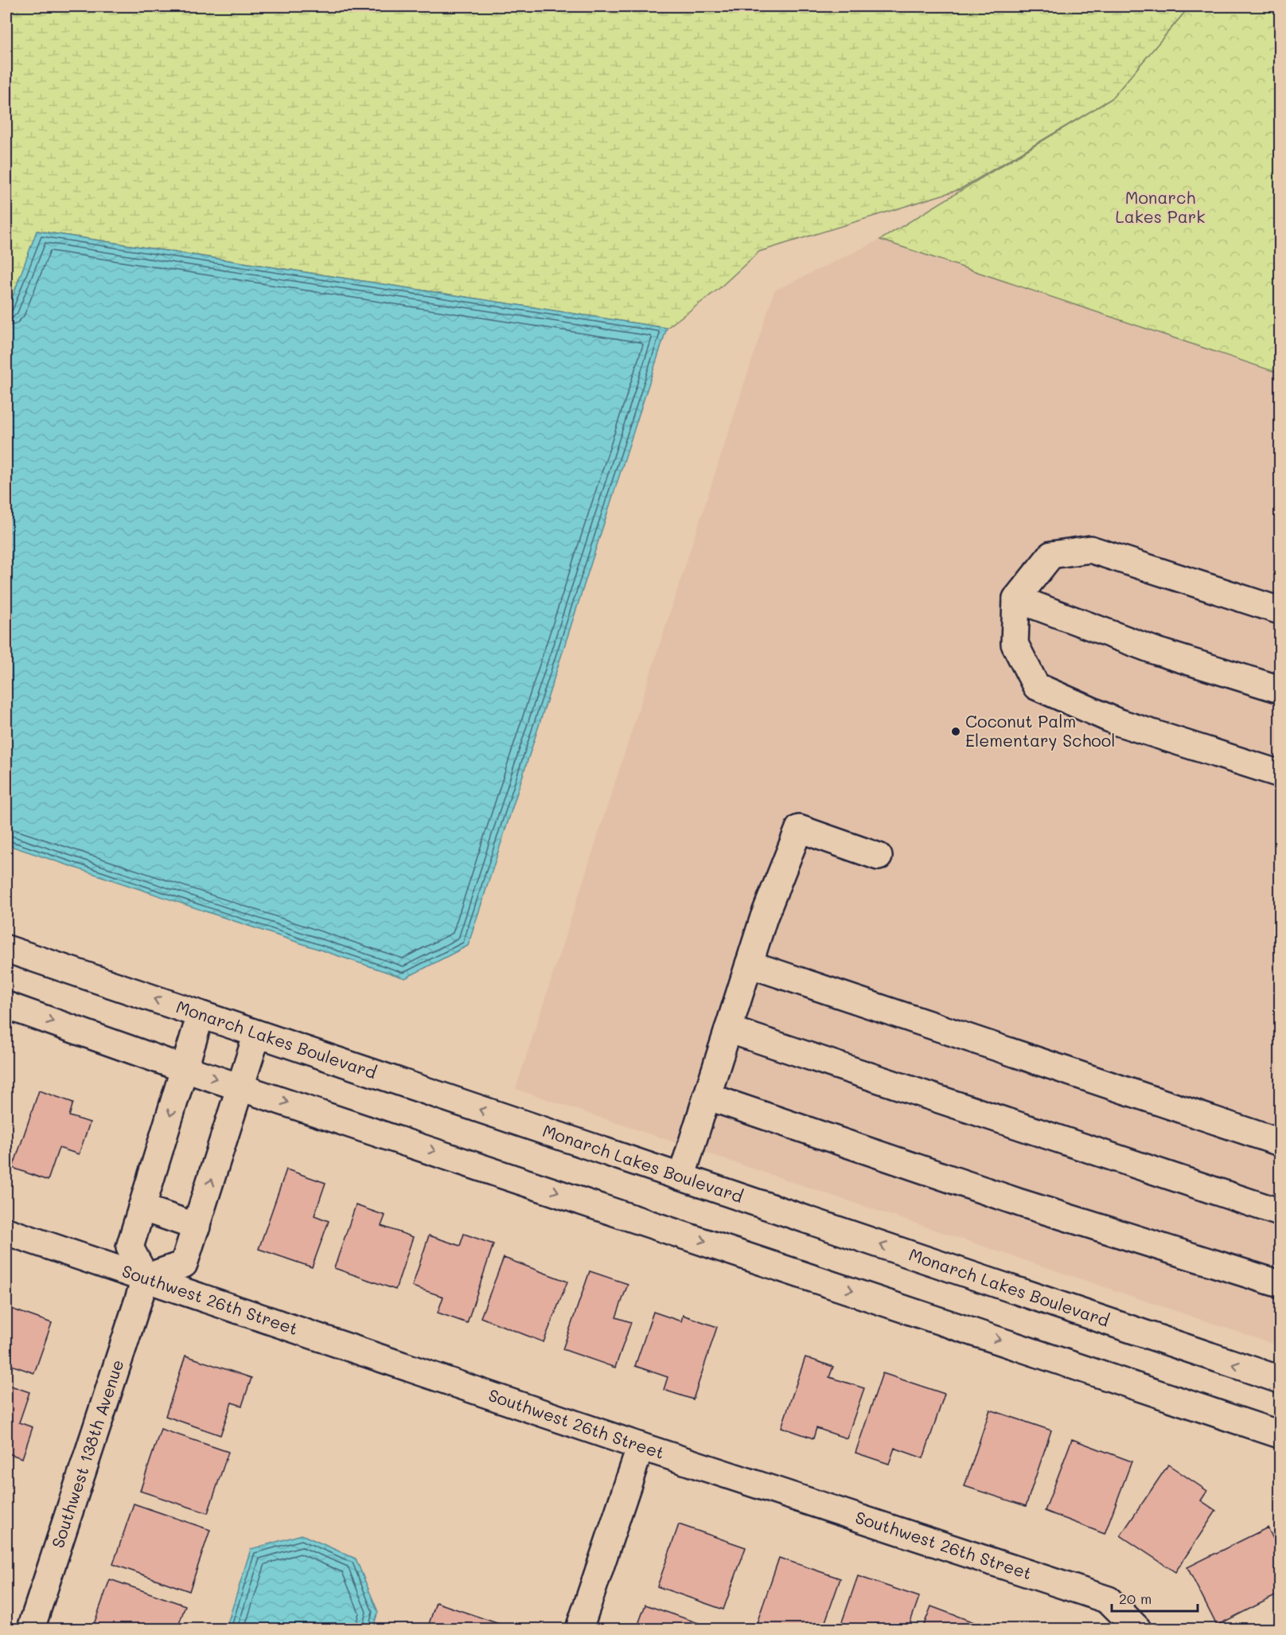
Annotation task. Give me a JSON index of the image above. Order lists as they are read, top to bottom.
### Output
{
  "streets": {
    "street": ["Monarch Lakes Boulevard", "Southwest 26th Street", "Southwest 138th Avenue"]
  },
  "crossings": [
    ["Southwest 26th Street", "Southwest 138th Avenue"]
  ],
  "parks": ["Monarch Lakes Park"],
  "places": ["Coconut Palm Elementary School"],
  "scale_bar": "20 m"
}
